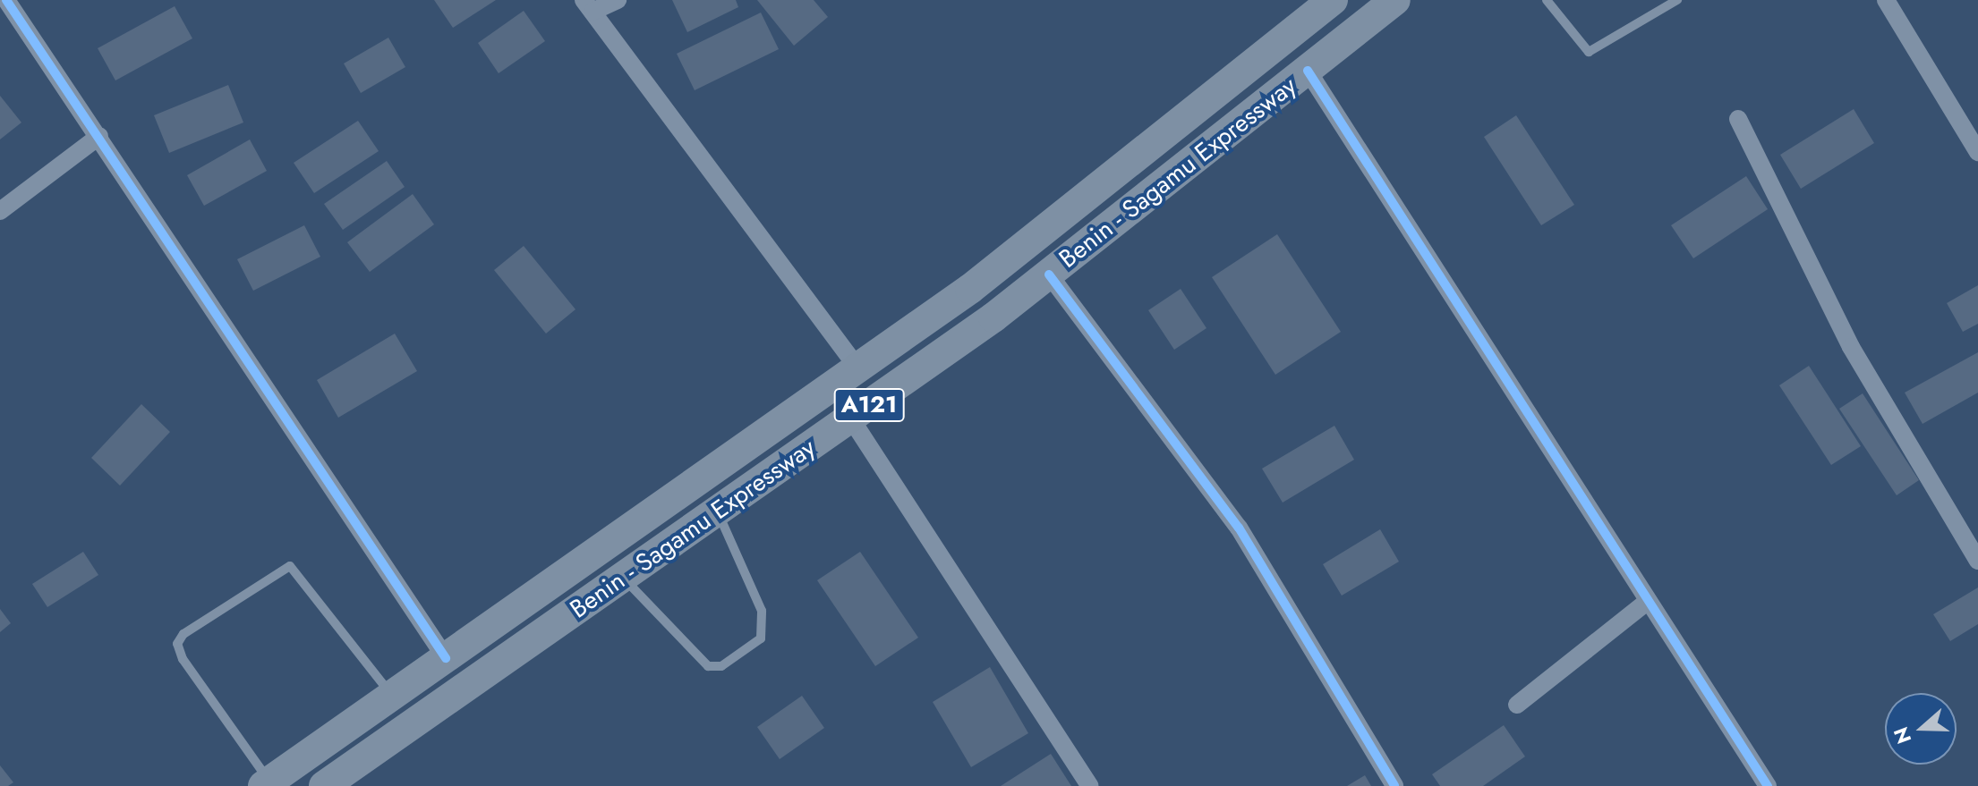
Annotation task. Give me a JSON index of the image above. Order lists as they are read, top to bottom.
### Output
{
  "streets": {
    "highway": ["Benin - Sagamu Expressway", "A121"]
  },
  "north": "left"
}
